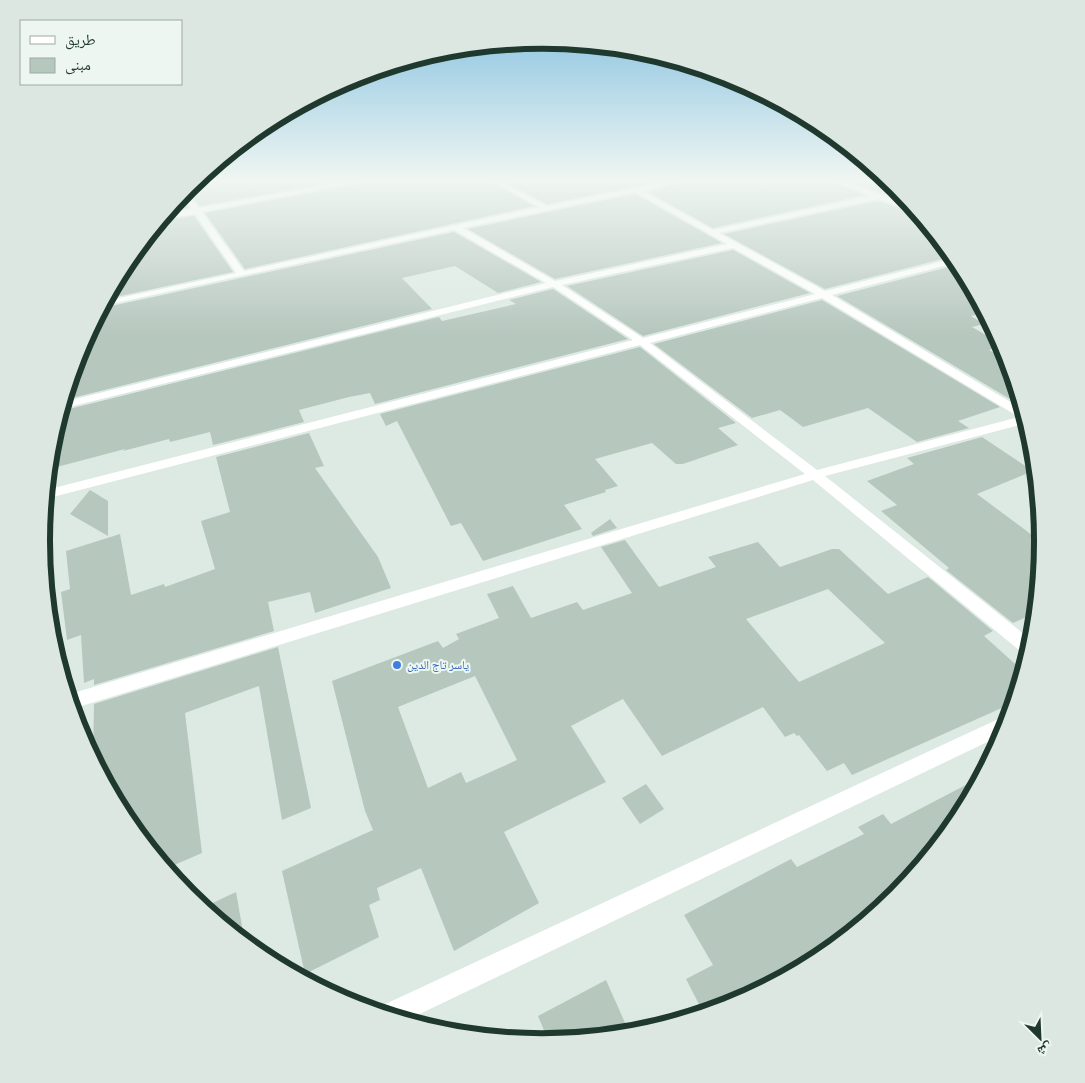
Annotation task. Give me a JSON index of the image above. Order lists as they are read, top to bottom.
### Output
{
  "places": ["ياسر تاج الدين"],
  "legend": ["طريق", "مبنى"],
  "north": "bottom right"
}
